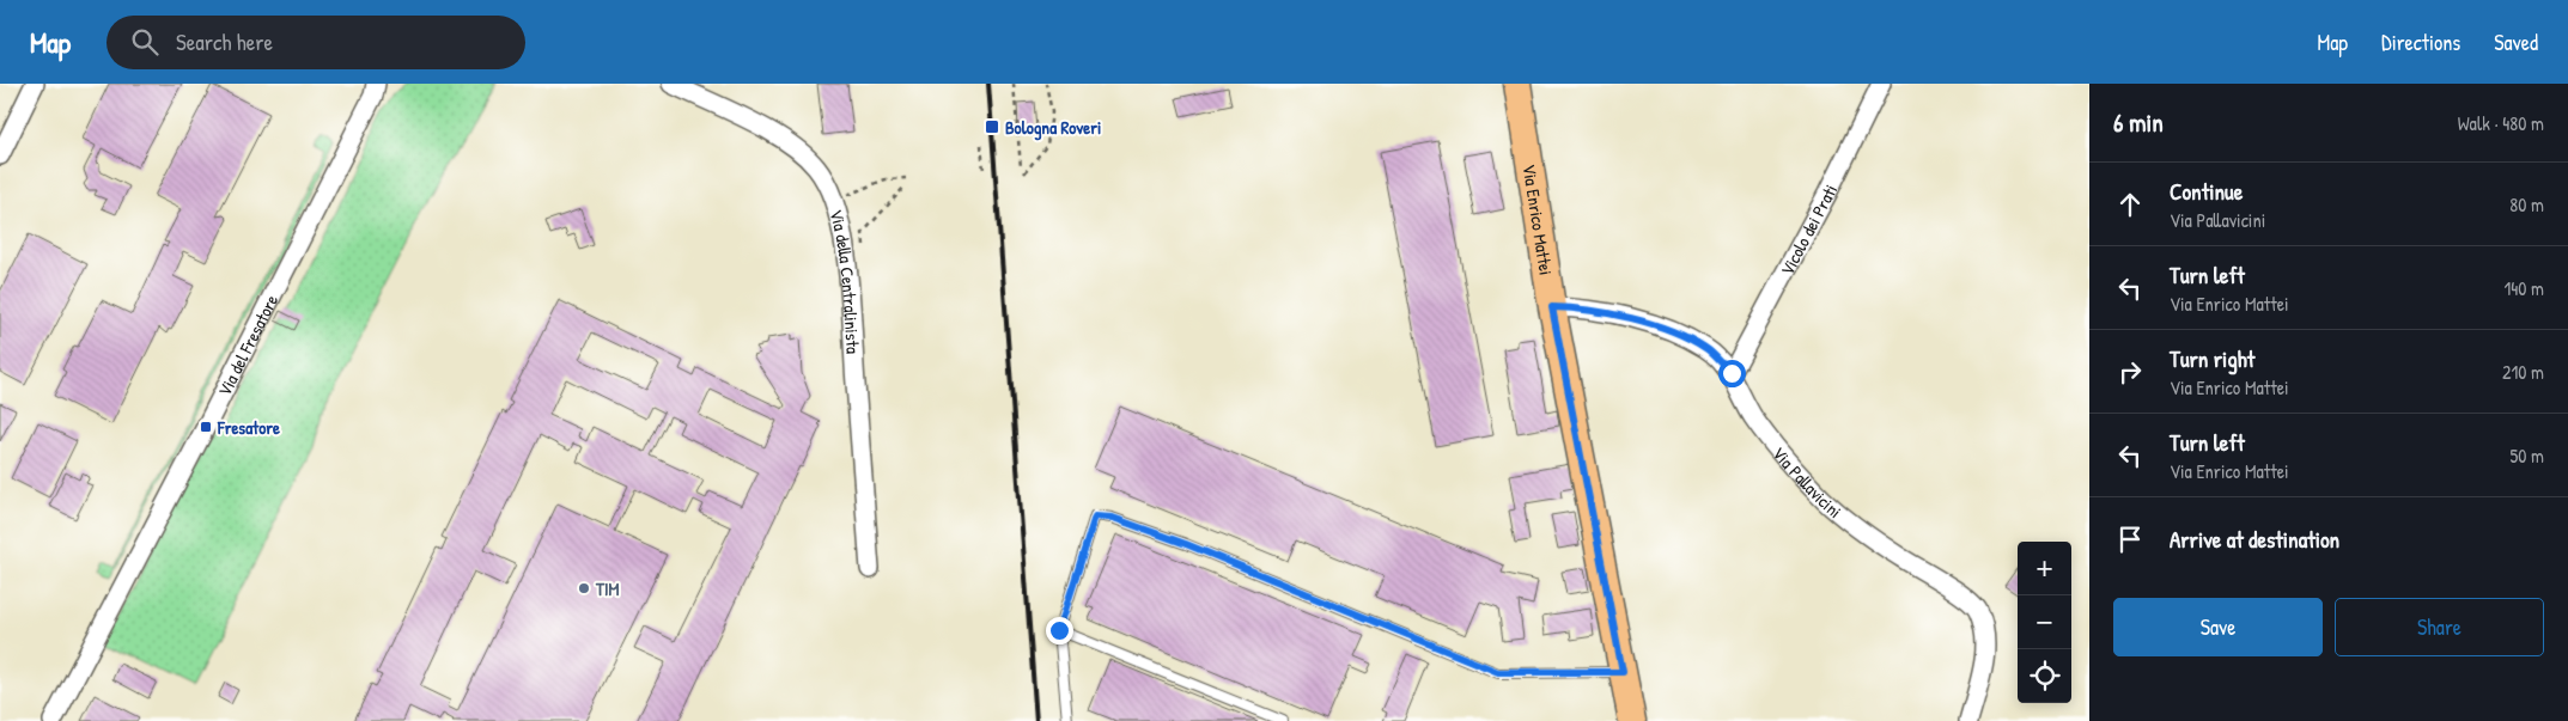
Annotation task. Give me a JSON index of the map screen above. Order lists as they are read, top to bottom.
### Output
{
  "streets": {
    "main road": ["Via Enrico Mattei"],
    "street": [
      "Vicolo dei Prati",
      "Via della Centralinista",
      "Via del Fresatore",
      "Via Pallavicini"
    ]
  },
  "crossings": [
    ["Via Enrico Mattei", "Via Pallavicini"],
    ["Vicolo dei Prati", "Via Pallavicini"]
  ],
  "places": {
    "transit": ["Bologna Roveri", "Fresatore"],
    "other": ["TIM"]
  },
  "page": {
    "header": "Map",
    "search": "Search here",
    "nav": ["Map", "Directions", "Saved"],
    "heading": ["6 min", "Walk · 480 m"],
    "list": [
      ["Continue", "Via Pallavicini", "80 m"],
      ["Turn left", "Via Enrico Mattei", "140 m"],
      ["Turn right", "Via Enrico Mattei", "210 m"],
      ["Turn left", "Via Enrico Mattei", "50 m"],
      "Arrive at destination"
    ],
    "map_buttons": ["+", "−"],
    "buttons": ["Save", "Share"]
  }
}
